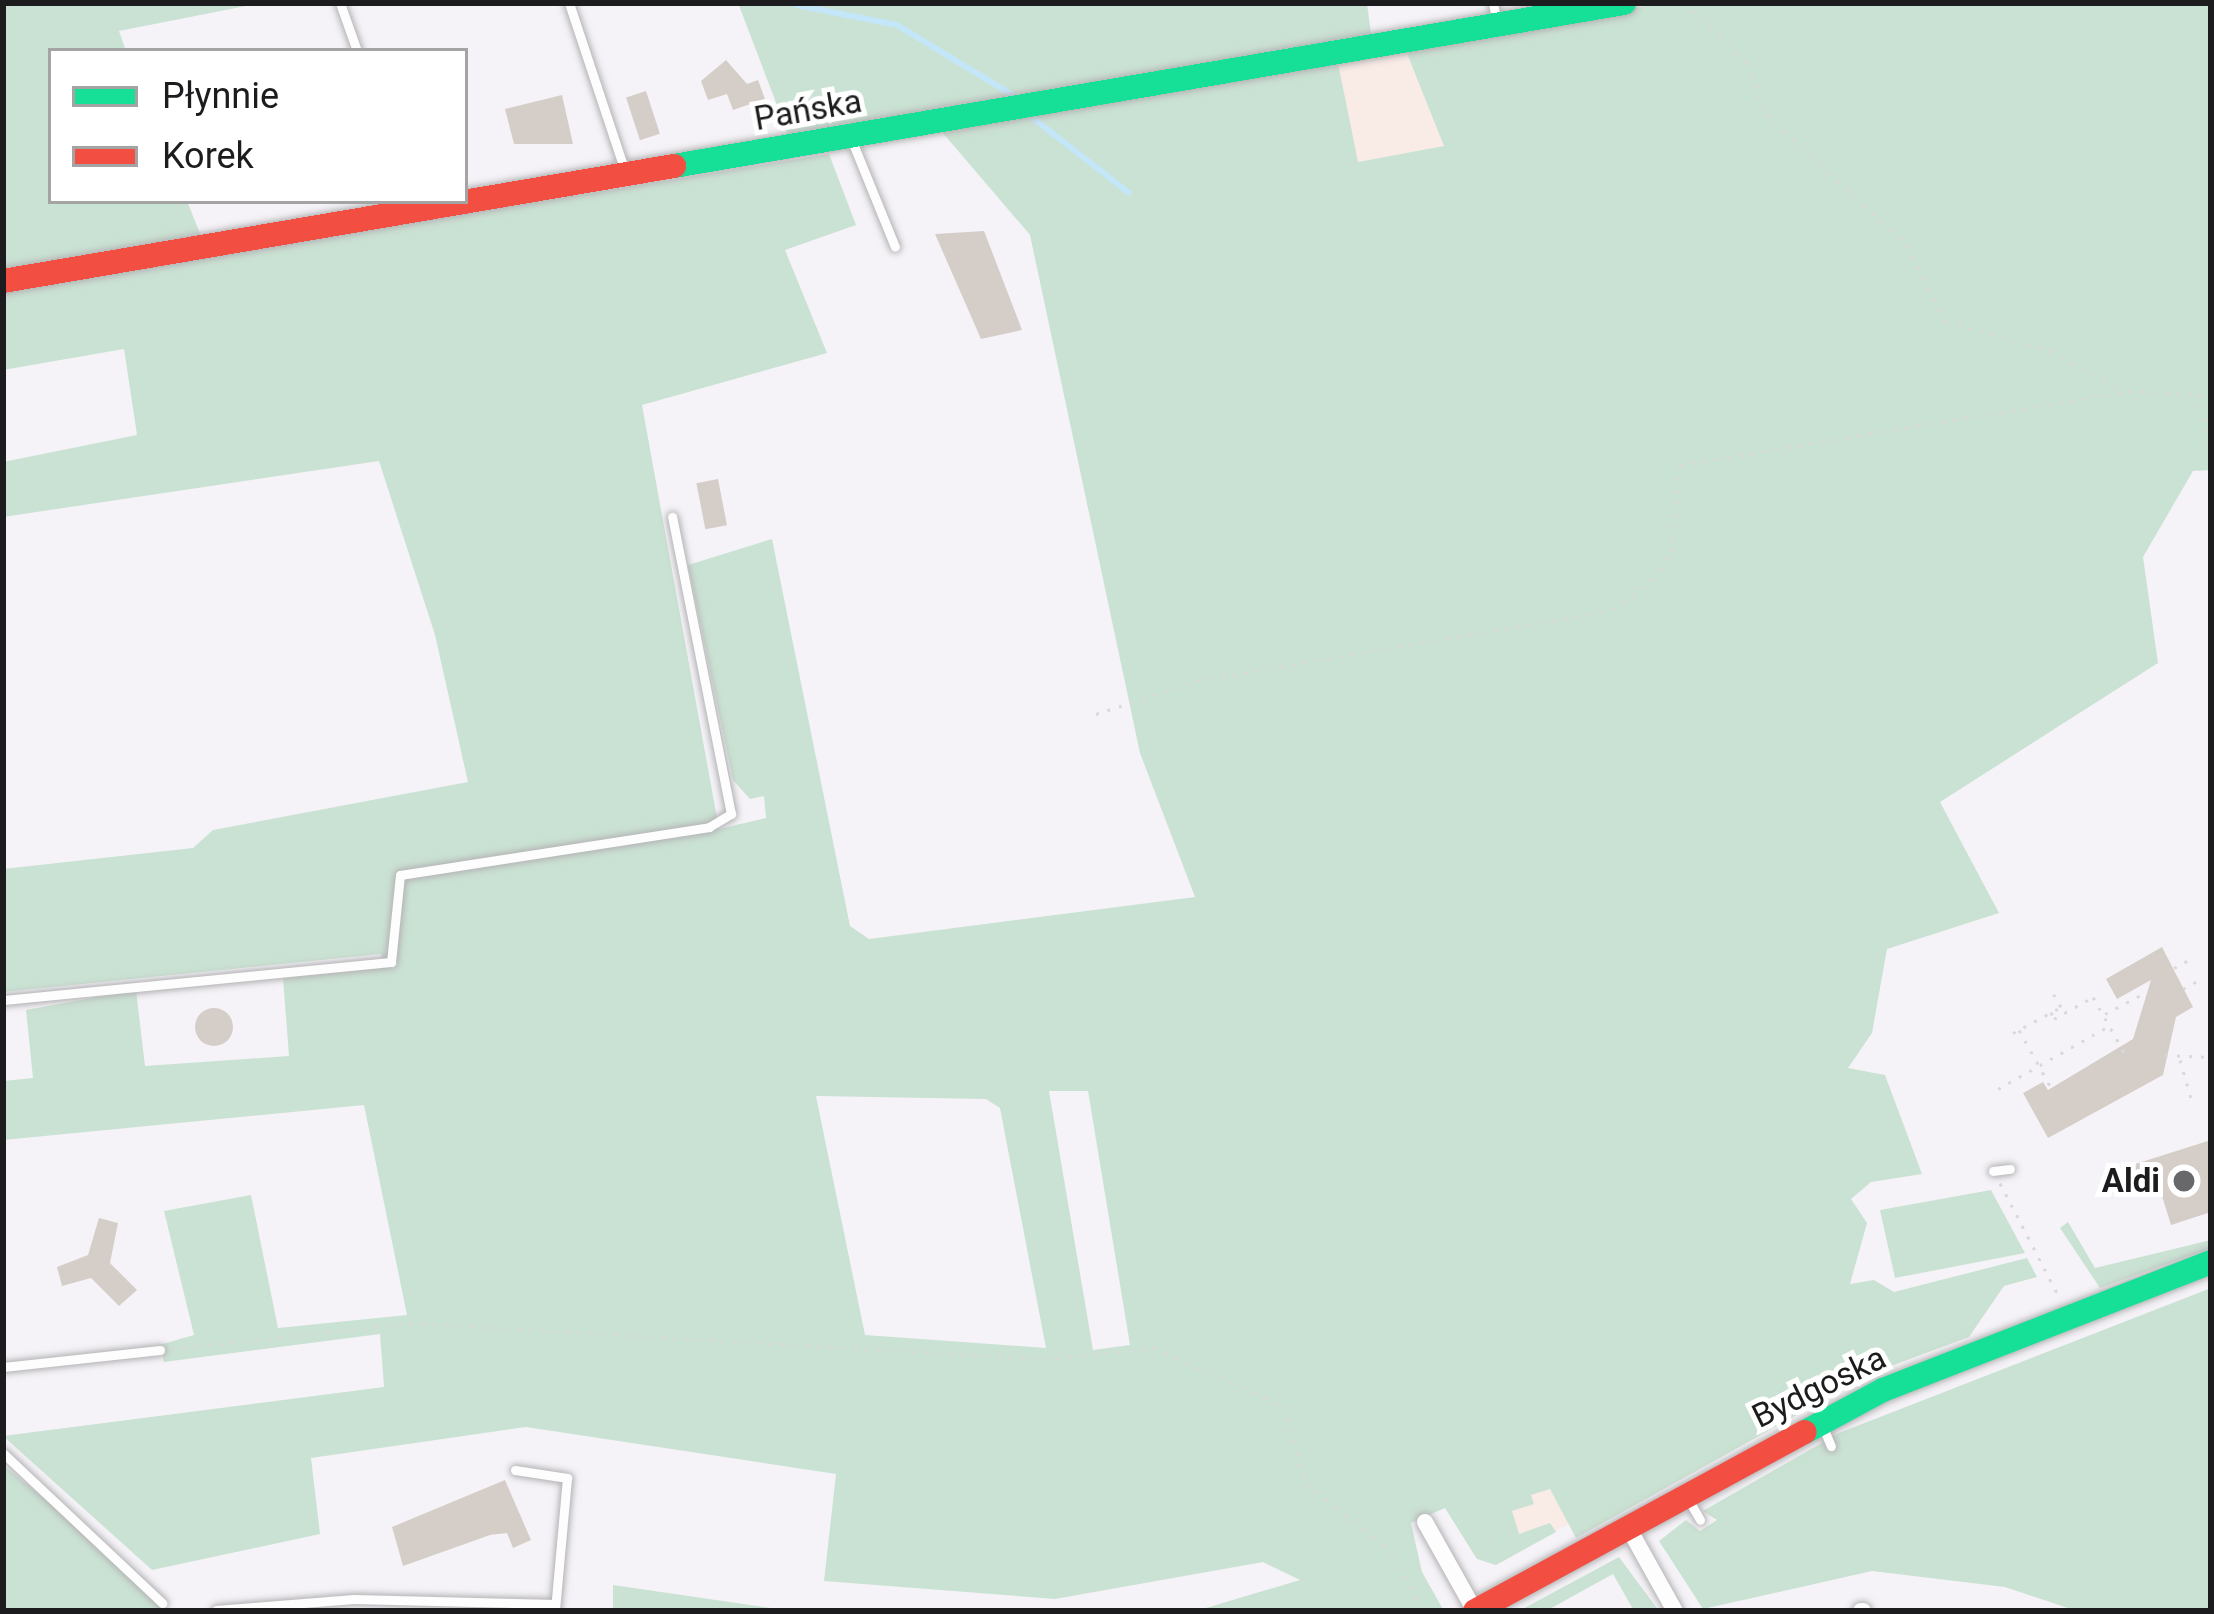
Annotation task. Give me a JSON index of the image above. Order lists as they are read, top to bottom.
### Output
{
  "streets": {
    "street": ["Pańska", "Bydgoska"]
  },
  "places": ["Aldi"],
  "legend": ["Płynnie", "Korek"]
}
